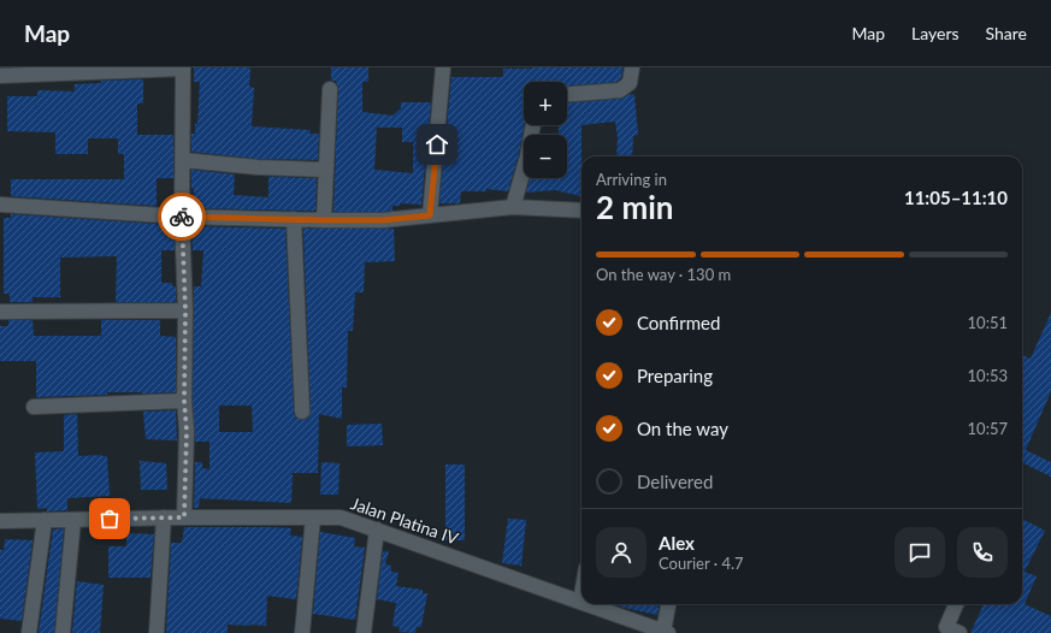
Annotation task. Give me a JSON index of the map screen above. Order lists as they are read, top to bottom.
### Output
{
  "streets": {
    "street": ["Jalan Platina IV"]
  },
  "page": {
    "header": "Map",
    "nav": ["Map", "Layers", "Share"],
    "map_buttons": ["+", "−"],
    "heading": ["2 min", "Arriving in", "11:05–11:10"],
    "panel": ["Alex", "Courier · 4.7"],
    "bar": "On the way · 130 m",
    "list": [
      ["Confirmed", "10:51"],
      ["Preparing", "10:53"],
      ["On the way", "10:57"],
      "Delivered"
    ]
  }
}
